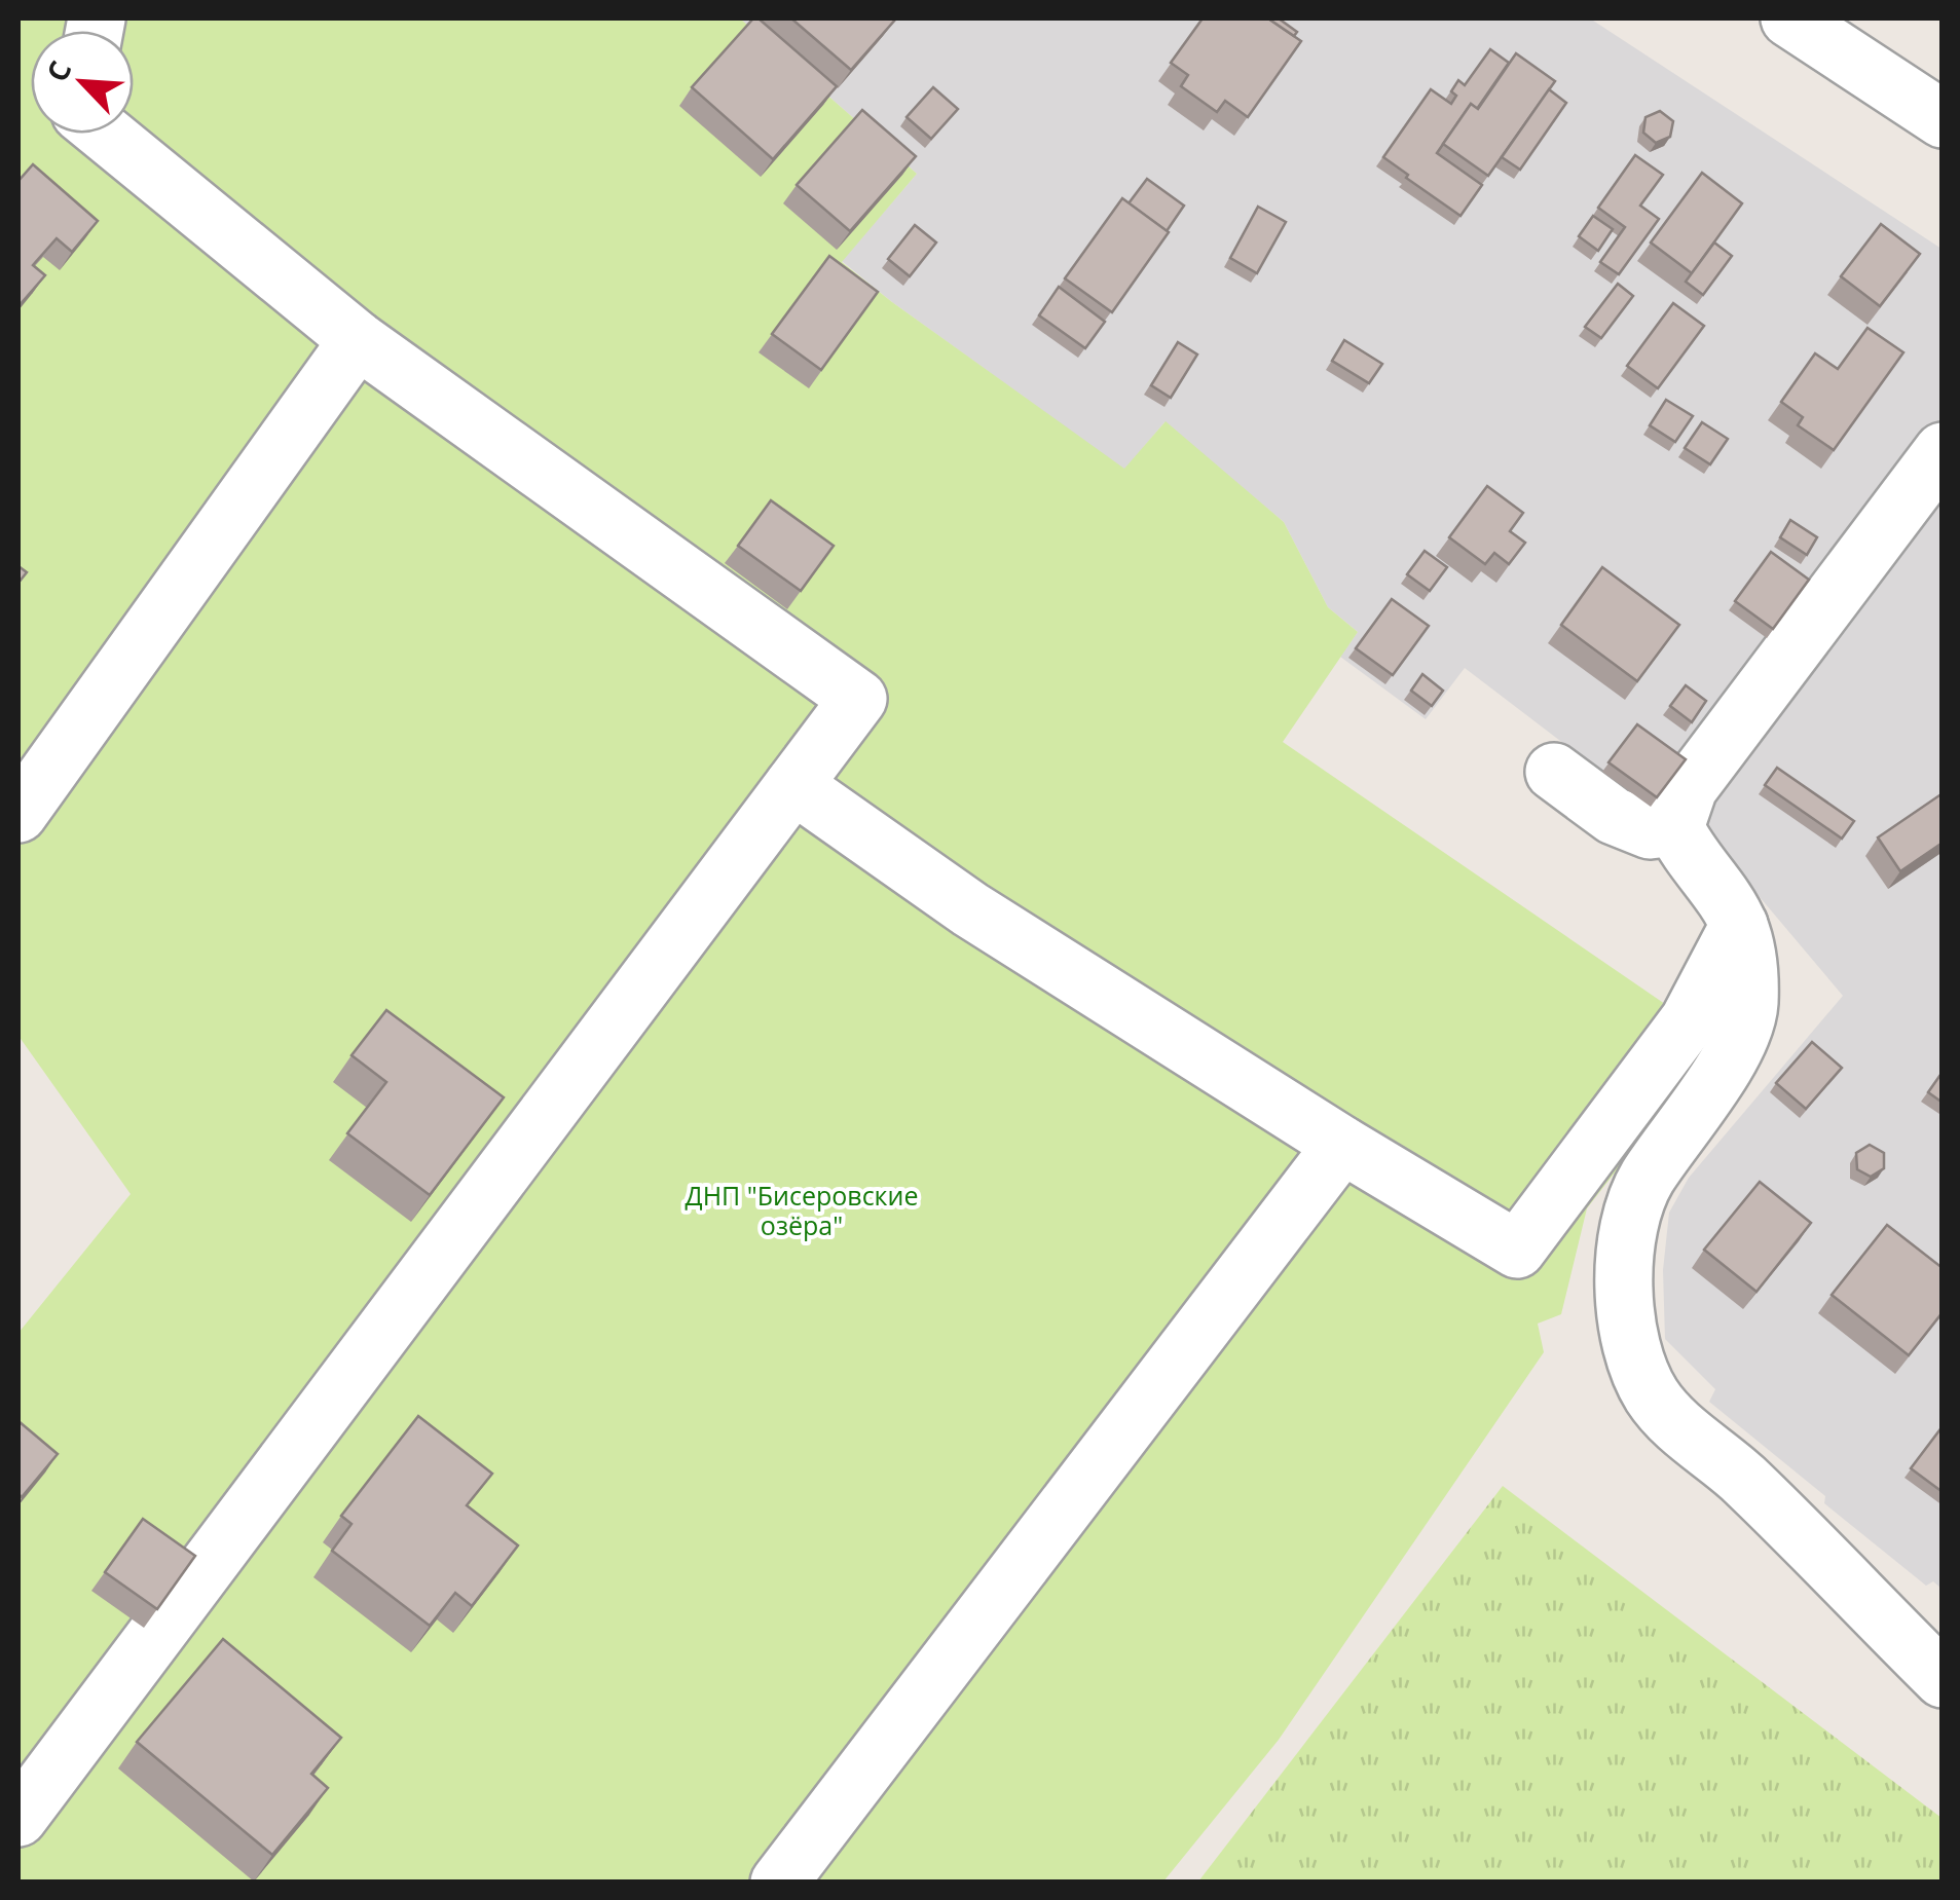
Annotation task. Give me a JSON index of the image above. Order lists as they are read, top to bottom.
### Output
{
  "parks": ["ДНП \"Бисеровские озёра\""],
  "north": "top left"
}
